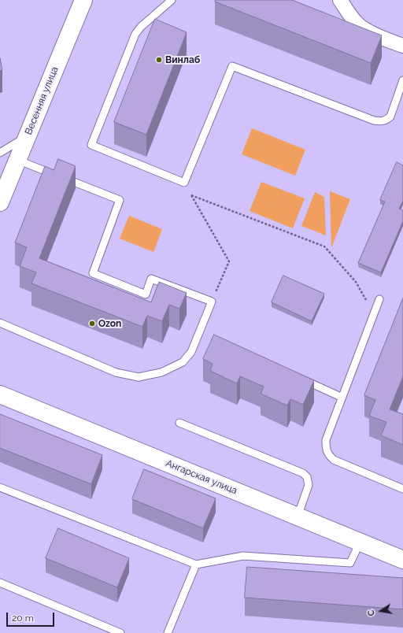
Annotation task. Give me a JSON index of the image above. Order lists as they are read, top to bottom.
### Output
{
  "streets": {
    "street": ["Весенняя улица", "Ангарская улица"]
  },
  "places": ["Винлаб", "Ozon"],
  "scale_bar": "20 m",
  "north": "left"
}
